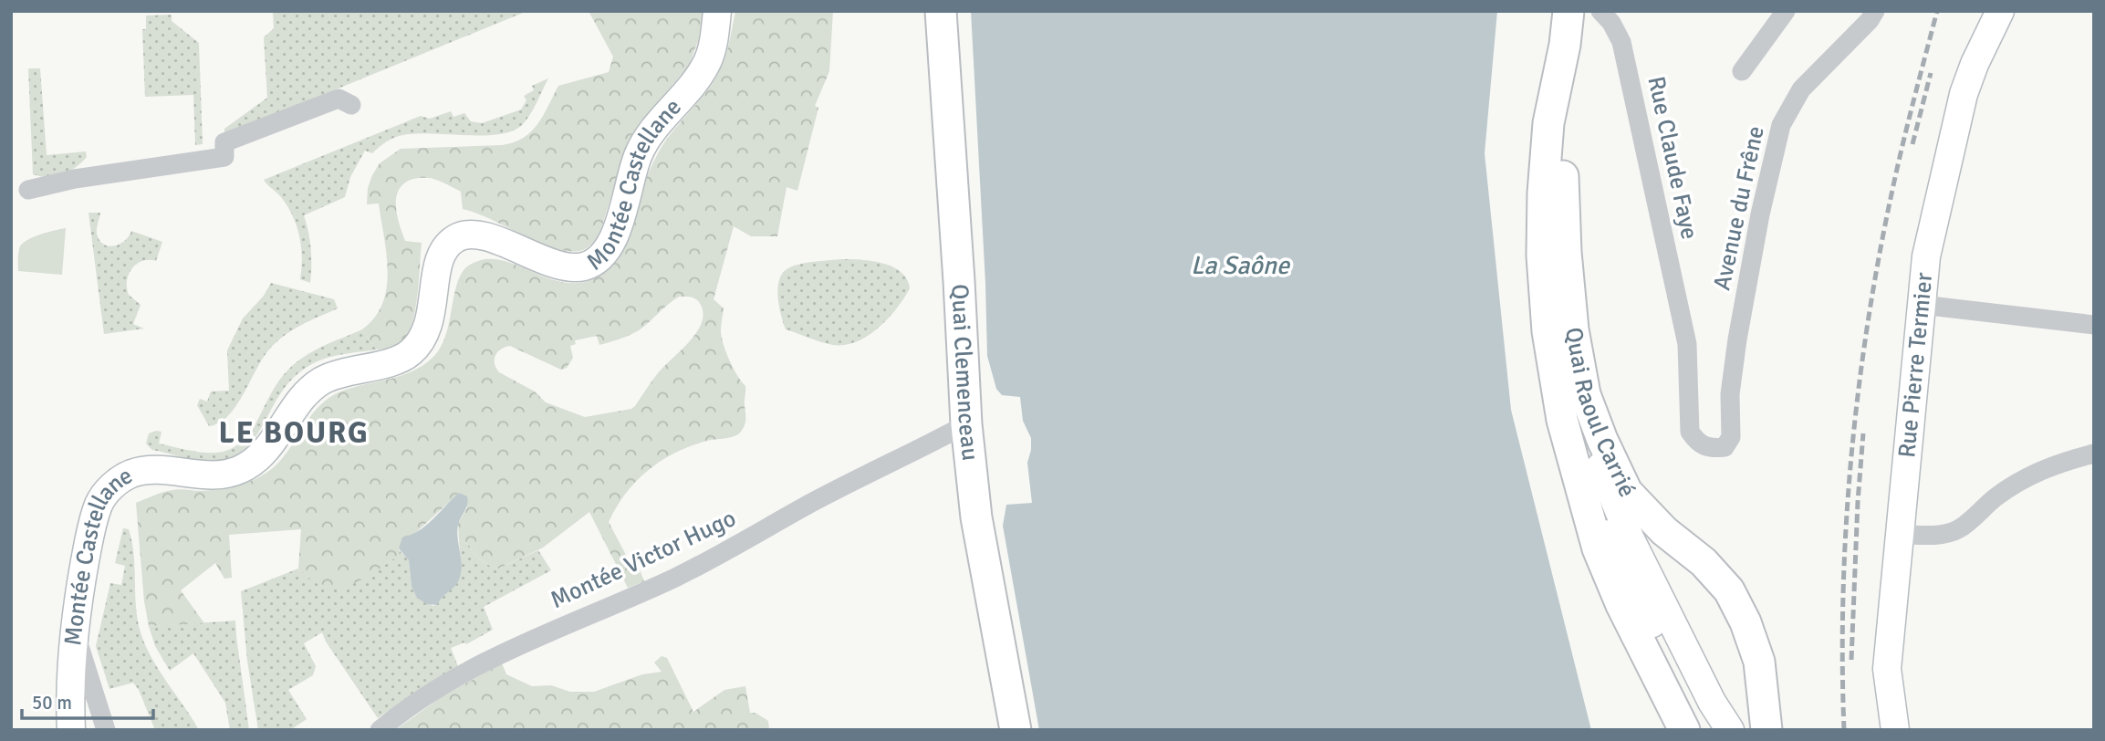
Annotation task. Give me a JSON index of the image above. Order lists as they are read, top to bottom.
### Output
{
  "streets": {
    "main road": ["Quai Clemenceau", "Quai Raoul Carrié"],
    "street": [
      "Rue Claude Faye",
      "Montée Castellane",
      "Avenue du Frêne",
      "Rue Pierre Termier",
      "Montée Victor Hugo"
    ]
  },
  "crossings": [
    ["Rue Claude Faye", "Avenue du Frêne"],
    ["Quai Clemenceau", "Montée Victor Hugo"]
  ],
  "districts": ["LE BOURG"],
  "water": ["La Saône"],
  "scale_bar": "50 m"
}
